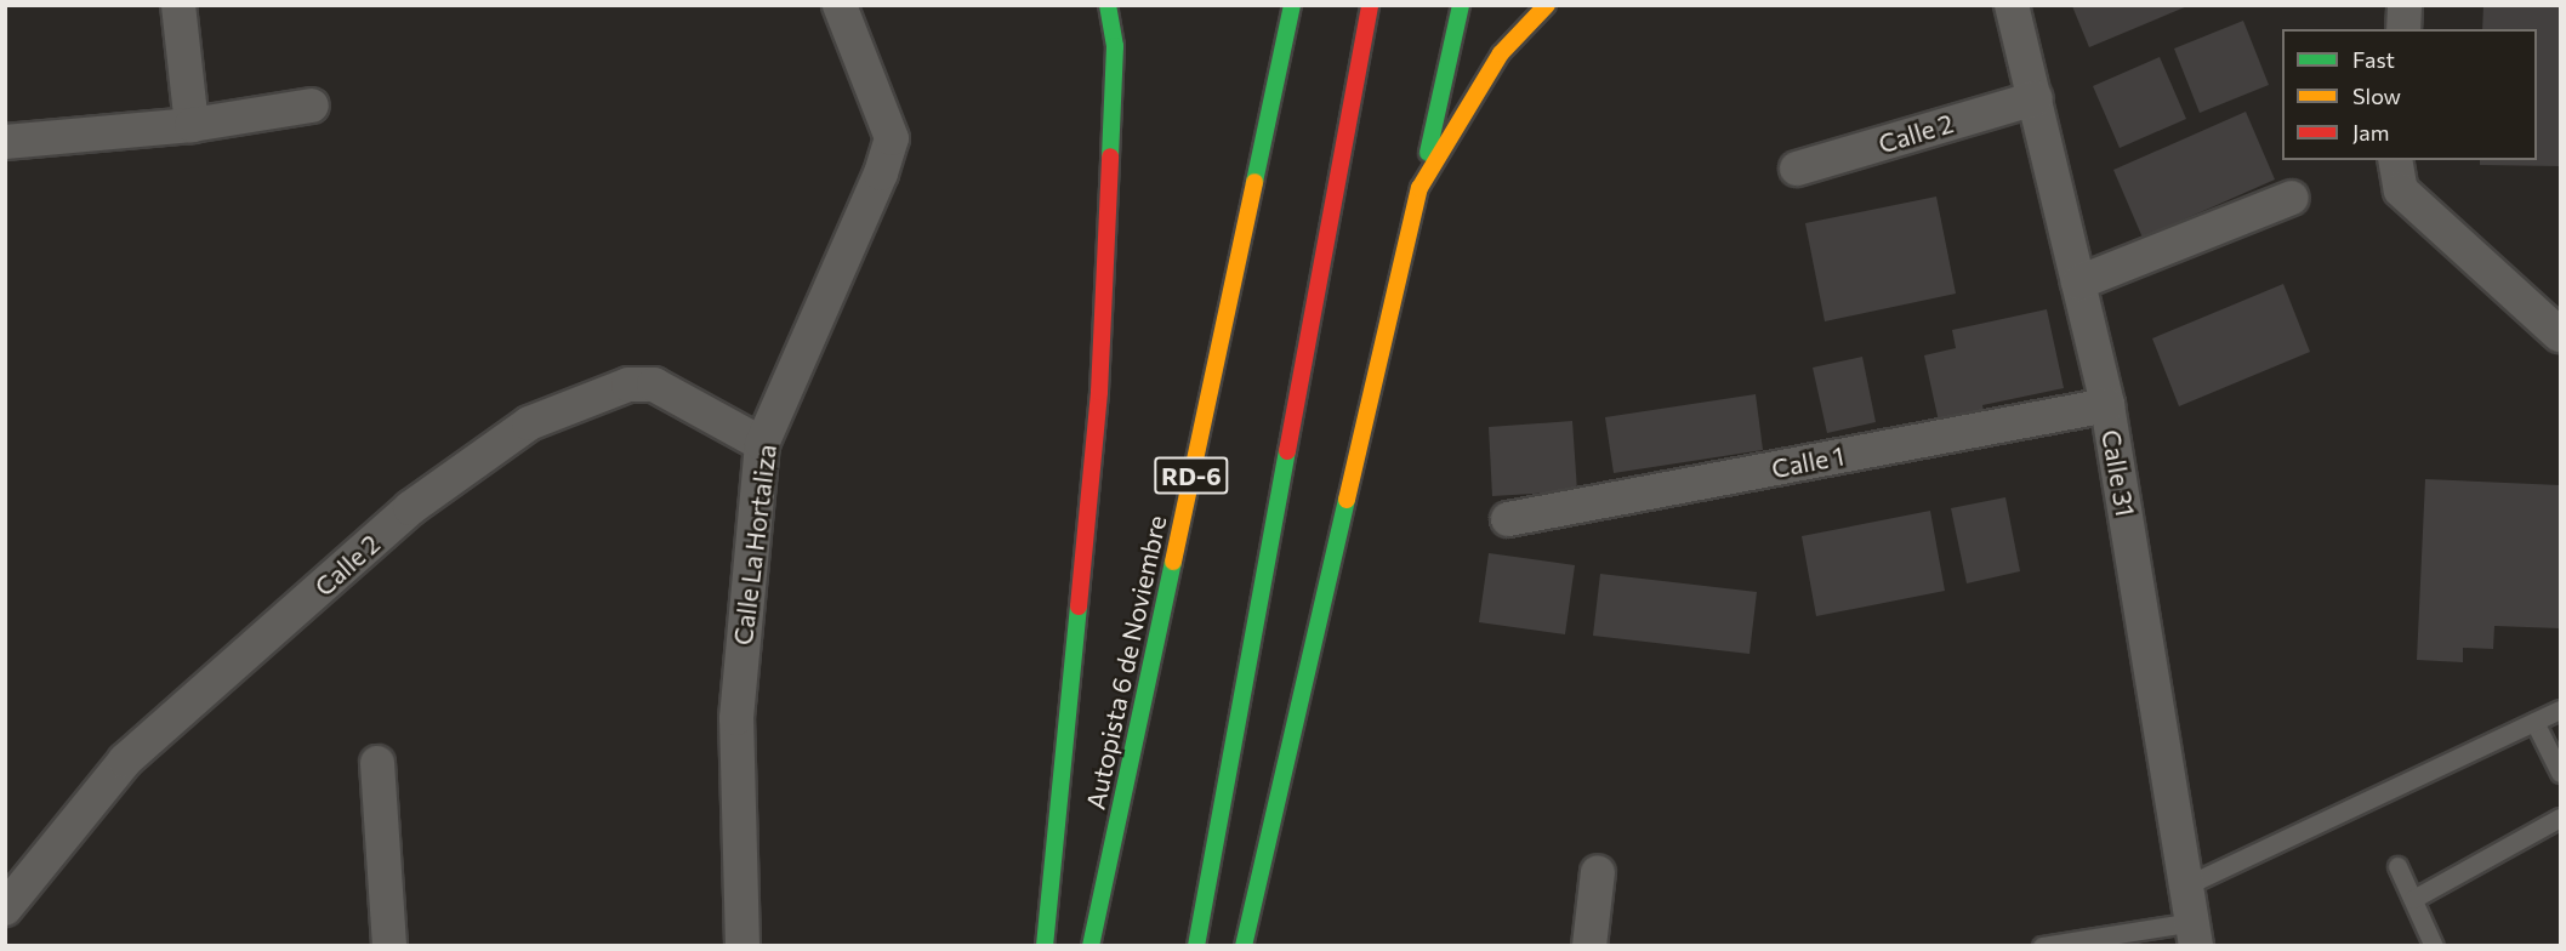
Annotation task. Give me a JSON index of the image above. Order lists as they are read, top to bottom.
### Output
{
  "streets": {
    "highway": ["RD-6", "Autopista 6 de Noviembre"],
    "street": [
      "Calle 2",
      "Calle 1",
      "Calle 31",
      "Calle La Hortaliza"
    ]
  },
  "crossings": [
    ["Calle 2", "Calle 31"],
    ["Calle 2", "Calle La Hortaliza"],
    ["Calle 1", "Calle 31"]
  ],
  "legend": ["Fast", "Slow", "Jam"]
}
